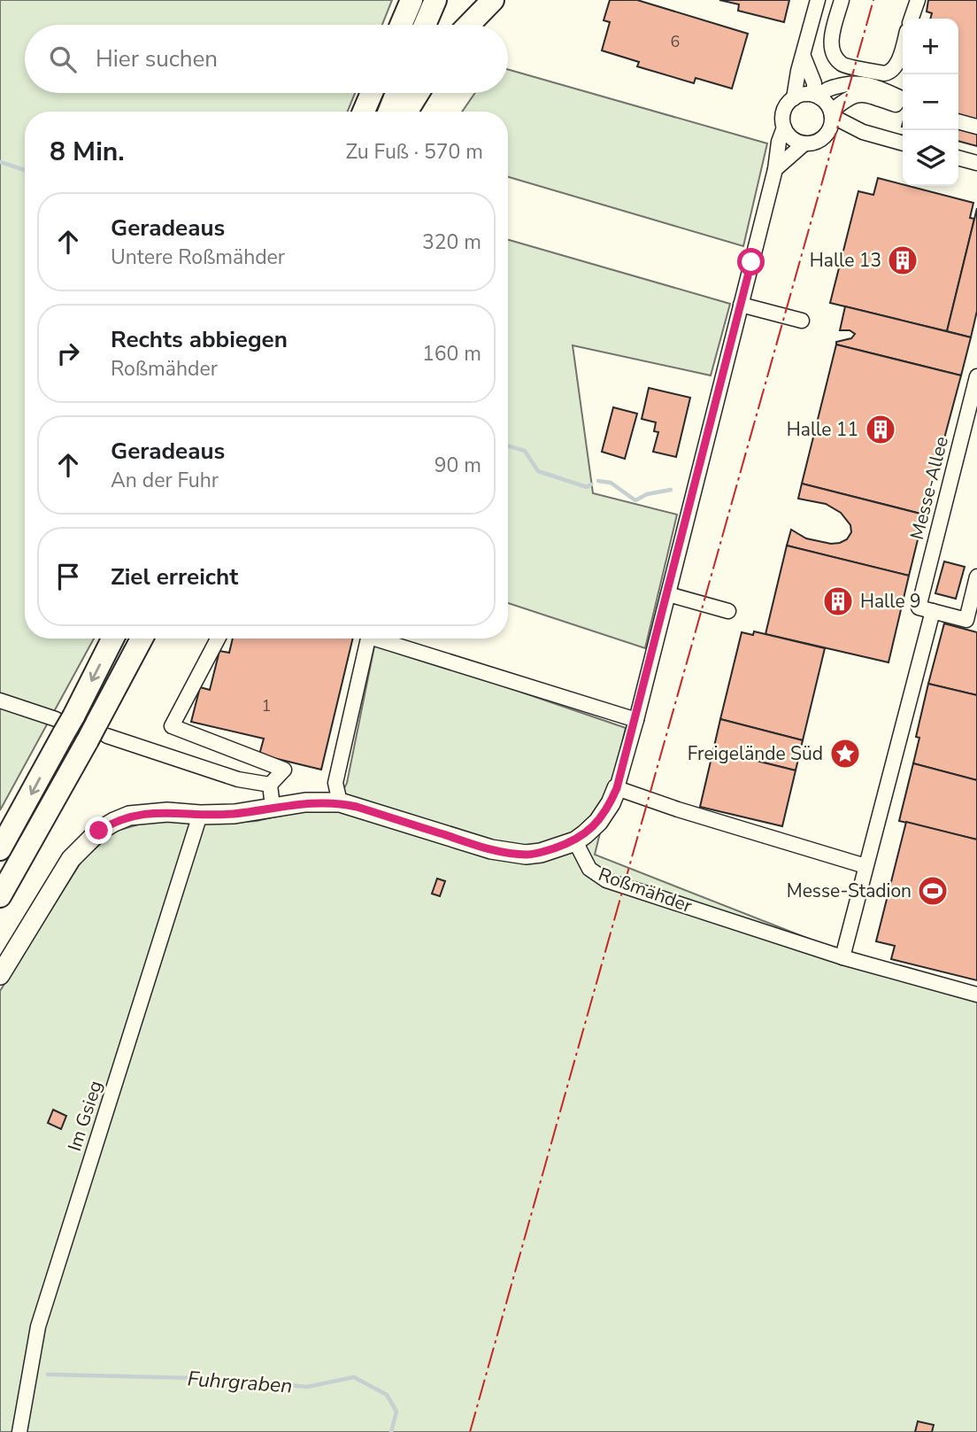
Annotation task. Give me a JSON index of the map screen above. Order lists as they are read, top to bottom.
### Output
{
  "streets": {
    "street": ["Messe-Allee", "Roßmähder", "Im Gsieg"]
  },
  "water": ["Fuhrgraben"],
  "places": {
    "building": ["Halle 13", "Halle 11", "Halle 9"],
    "place": ["Freigelände Süd"],
    "sports": ["Messe-Stadion"]
  },
  "house_numbers": ["6", "1"],
  "page": {
    "map_buttons": ["+", "−"],
    "search": "Hier suchen",
    "heading": ["8 Min.", "Zu Fuß · 570 m"],
    "list": [
      ["Geradeaus", "Untere Roßmähder", "320 m"],
      ["Rechts abbiegen", "Roßmähder", "160 m"],
      ["Geradeaus", "An der Fuhr", "90 m"],
      "Ziel erreicht"
    ]
  }
}
